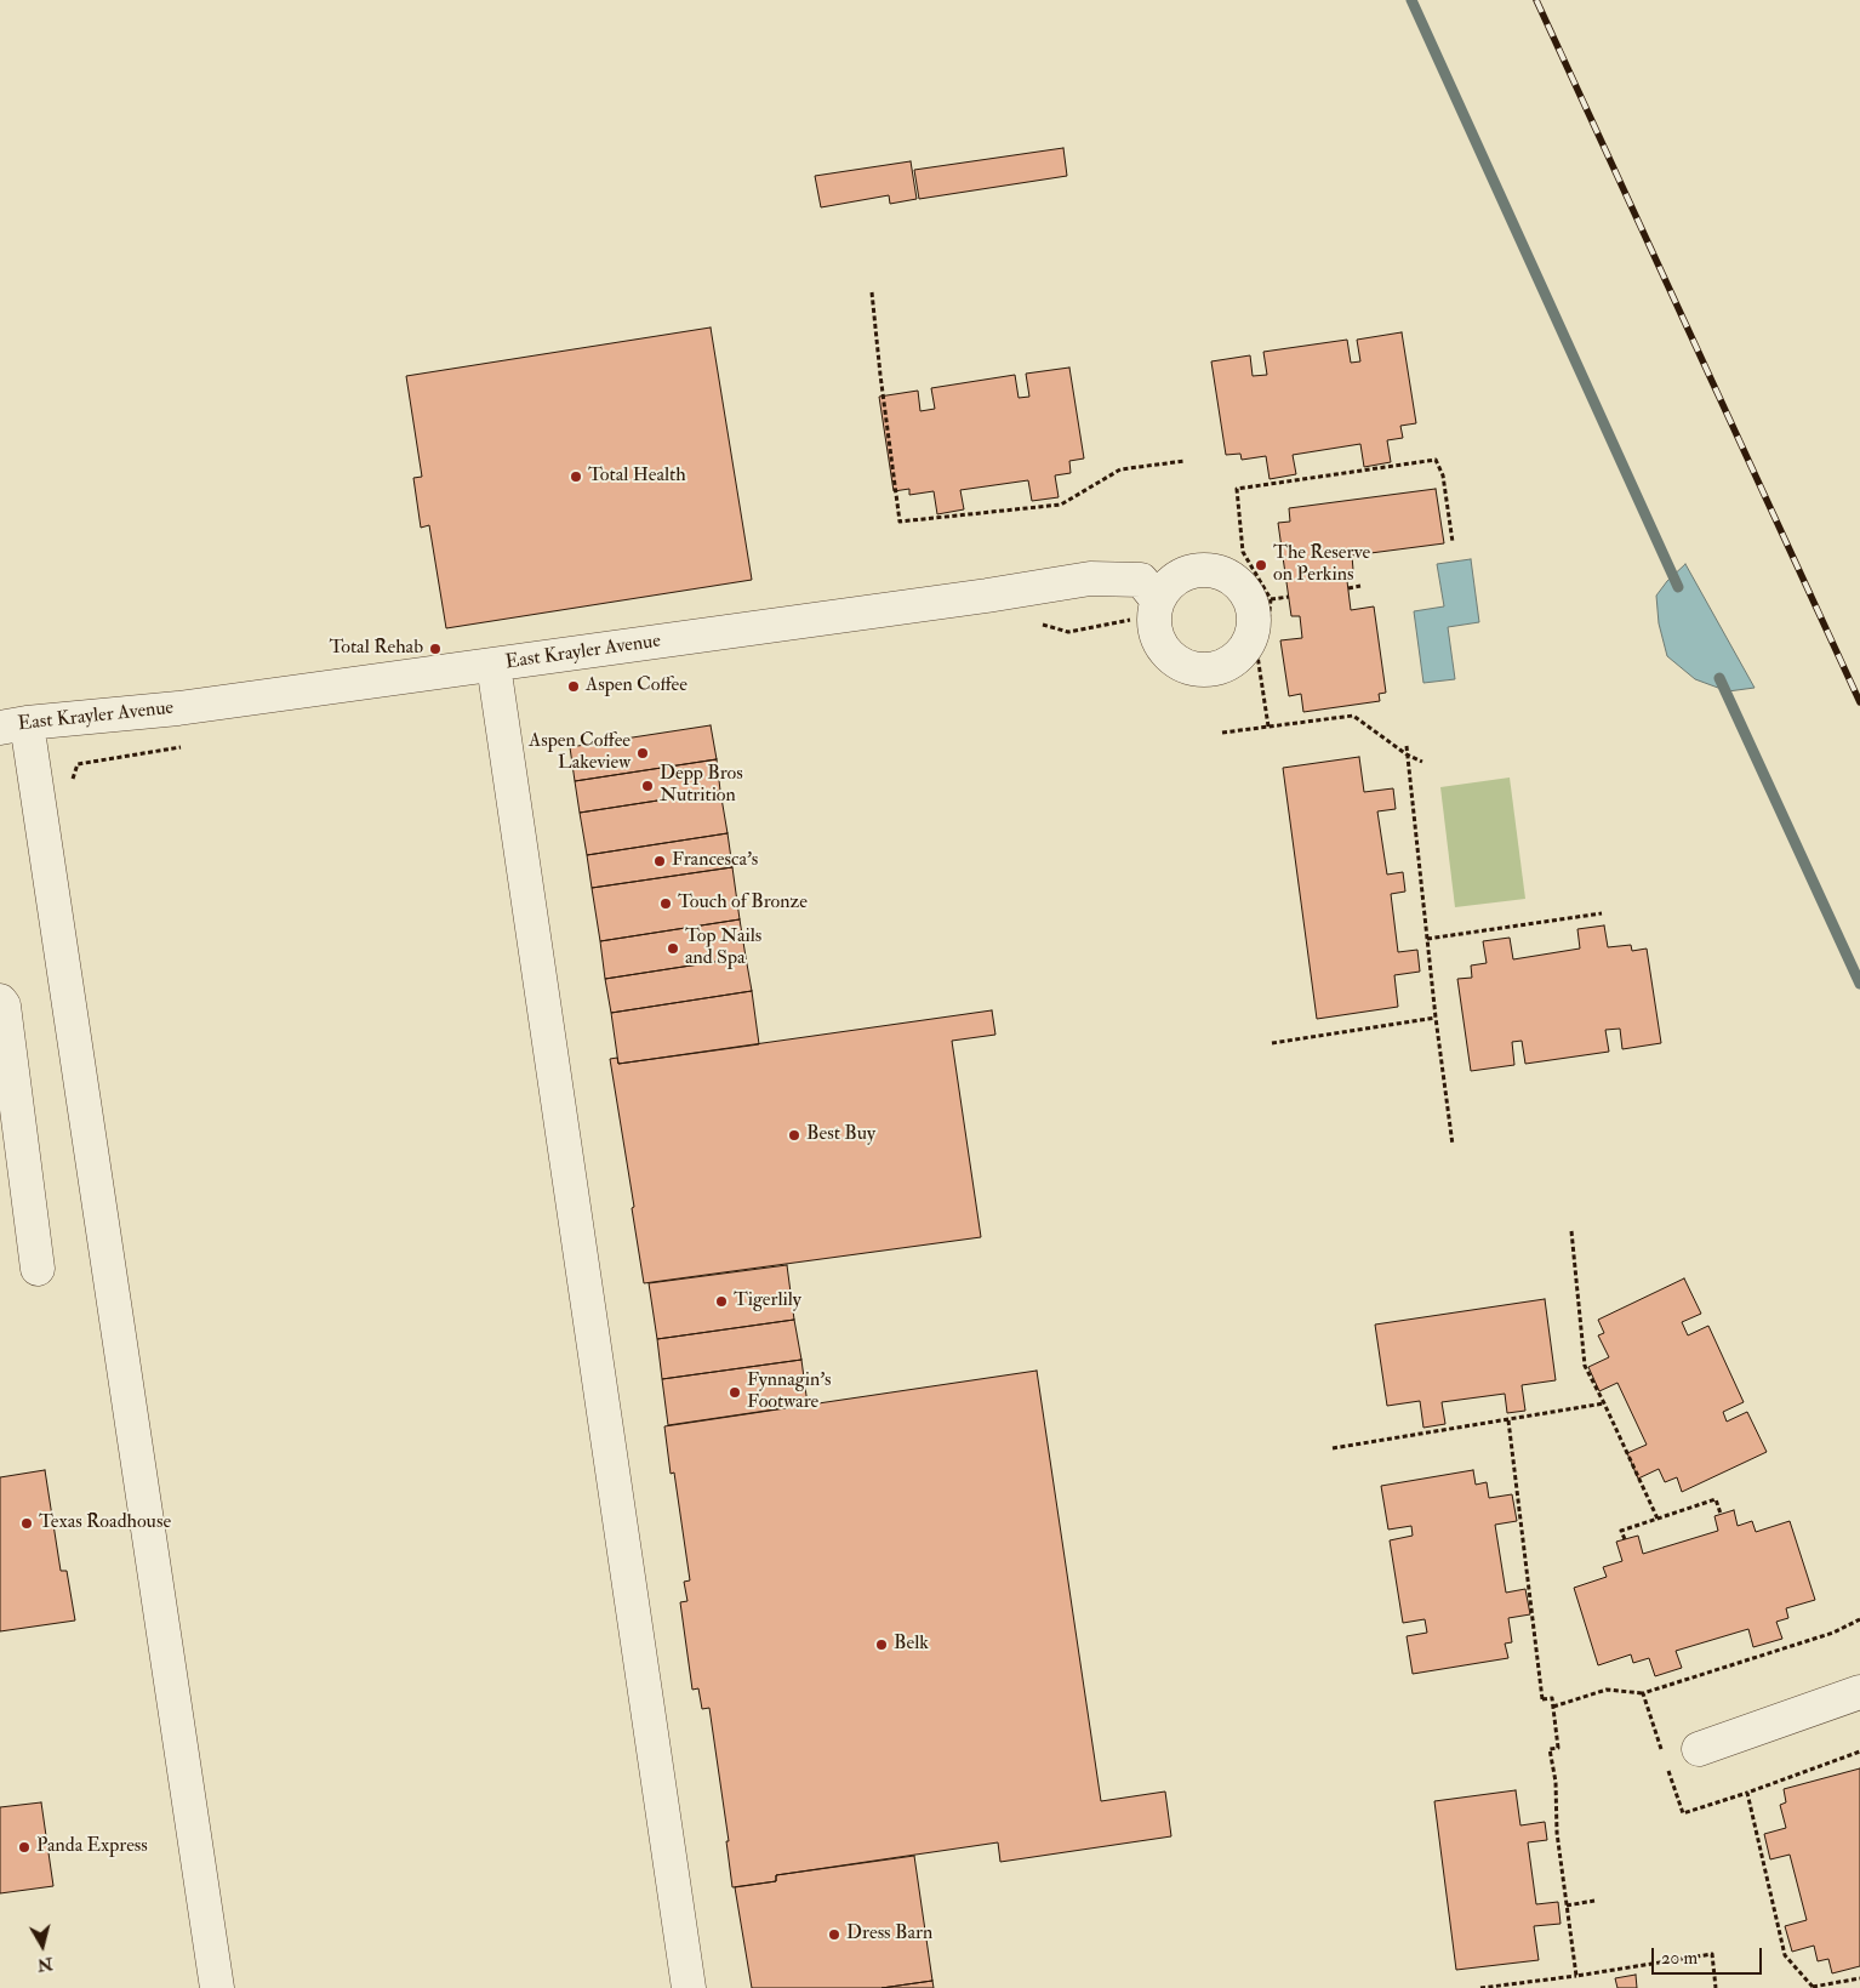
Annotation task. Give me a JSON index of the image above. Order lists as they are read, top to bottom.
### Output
{
  "streets": {
    "street": ["East Krayler Avenue"]
  },
  "places": [
    "Total Health",
    "The Reserve on Perkins",
    "Total Rehab",
    "Aspen Coffee",
    "Aspen Coffee Lakeview",
    "Depp Bros Nutrition",
    "Francesca's",
    "Touch of Bronze",
    "Top Nails and Spa",
    "Best Buy",
    "Tigerlily",
    "Fynnagin's Footware",
    "Texas Roadhouse",
    "Belk",
    "Panda Express",
    "Dress Barn"
  ],
  "scale_bar": "20 m",
  "north": "bottom"
}
